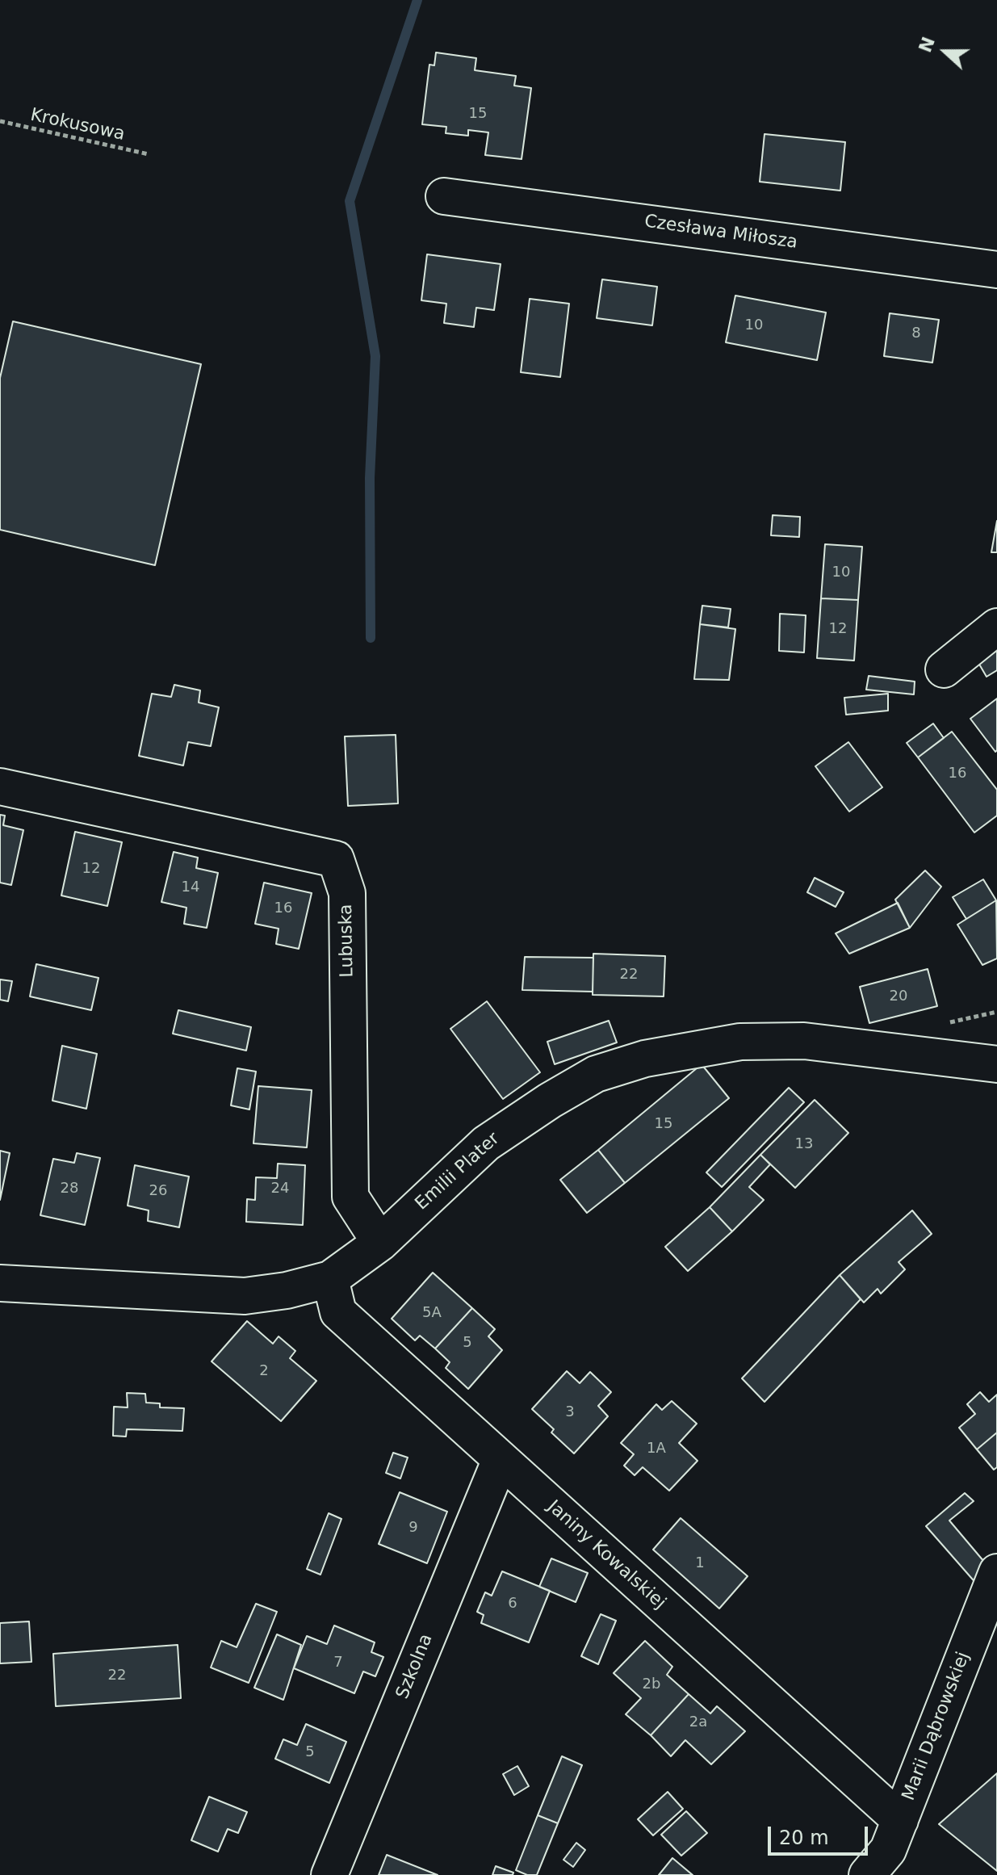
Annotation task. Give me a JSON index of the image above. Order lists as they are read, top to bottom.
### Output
{
  "streets": {
    "street": [
      "Czesława Miłosza",
      "Lubuska",
      "Emilii Plater",
      "Janiny Kowalskiej",
      "Szkolna",
      "Marii Dąbrowskiej"
    ],
    "path": ["Krokusowa"]
  },
  "crossings": [
    ["Lubuska", "Emilii Plater"],
    ["Emilii Plater", "Janiny Kowalskiej"],
    ["Janiny Kowalskiej", "Szkolna"],
    ["Janiny Kowalskiej", "Marii Dąbrowskiej"]
  ],
  "house_numbers": [
    "15",
    "10",
    "8",
    "10",
    "12",
    "16",
    "12",
    "14",
    "16",
    "22",
    "20",
    "15",
    "13",
    "28",
    "24",
    "26",
    "5A",
    "5",
    "2",
    "3",
    "1A",
    "9",
    "1",
    "6",
    "7",
    "22",
    "2b",
    "2a",
    "5"
  ],
  "scale_bar": "20 m",
  "north": "left"
}
